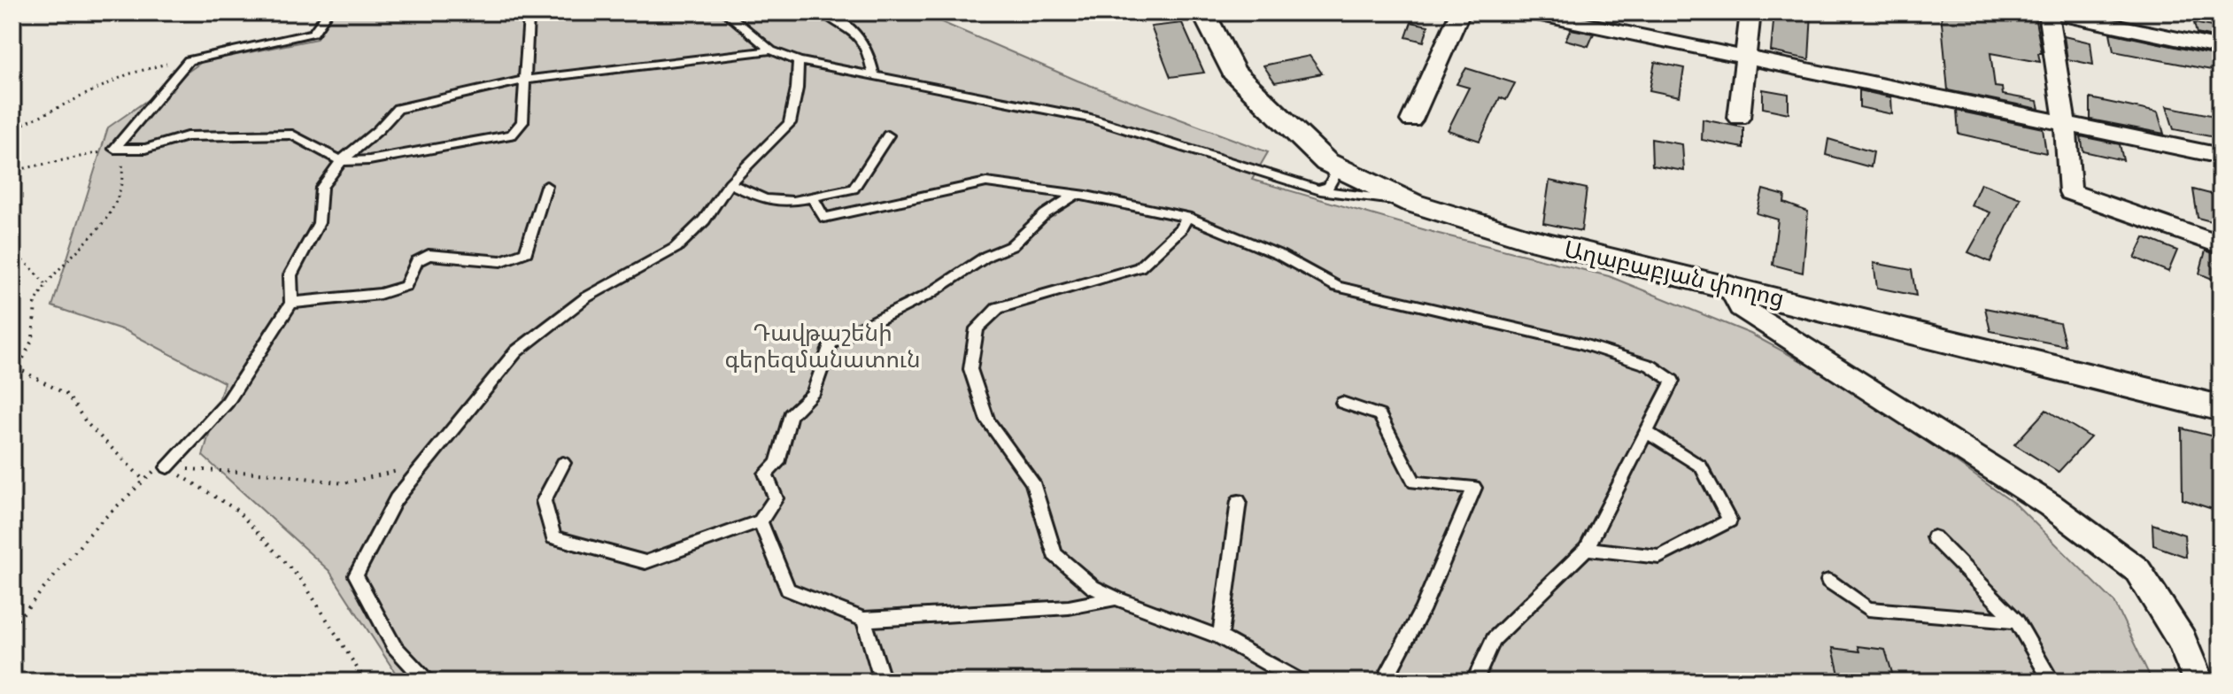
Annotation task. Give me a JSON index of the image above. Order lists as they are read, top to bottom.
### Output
{
  "streets": {
    "street": ["Աղաբաբյան փողոց"]
  },
  "parks": ["Դավթաշենի գերեզմանատուն"]
}
